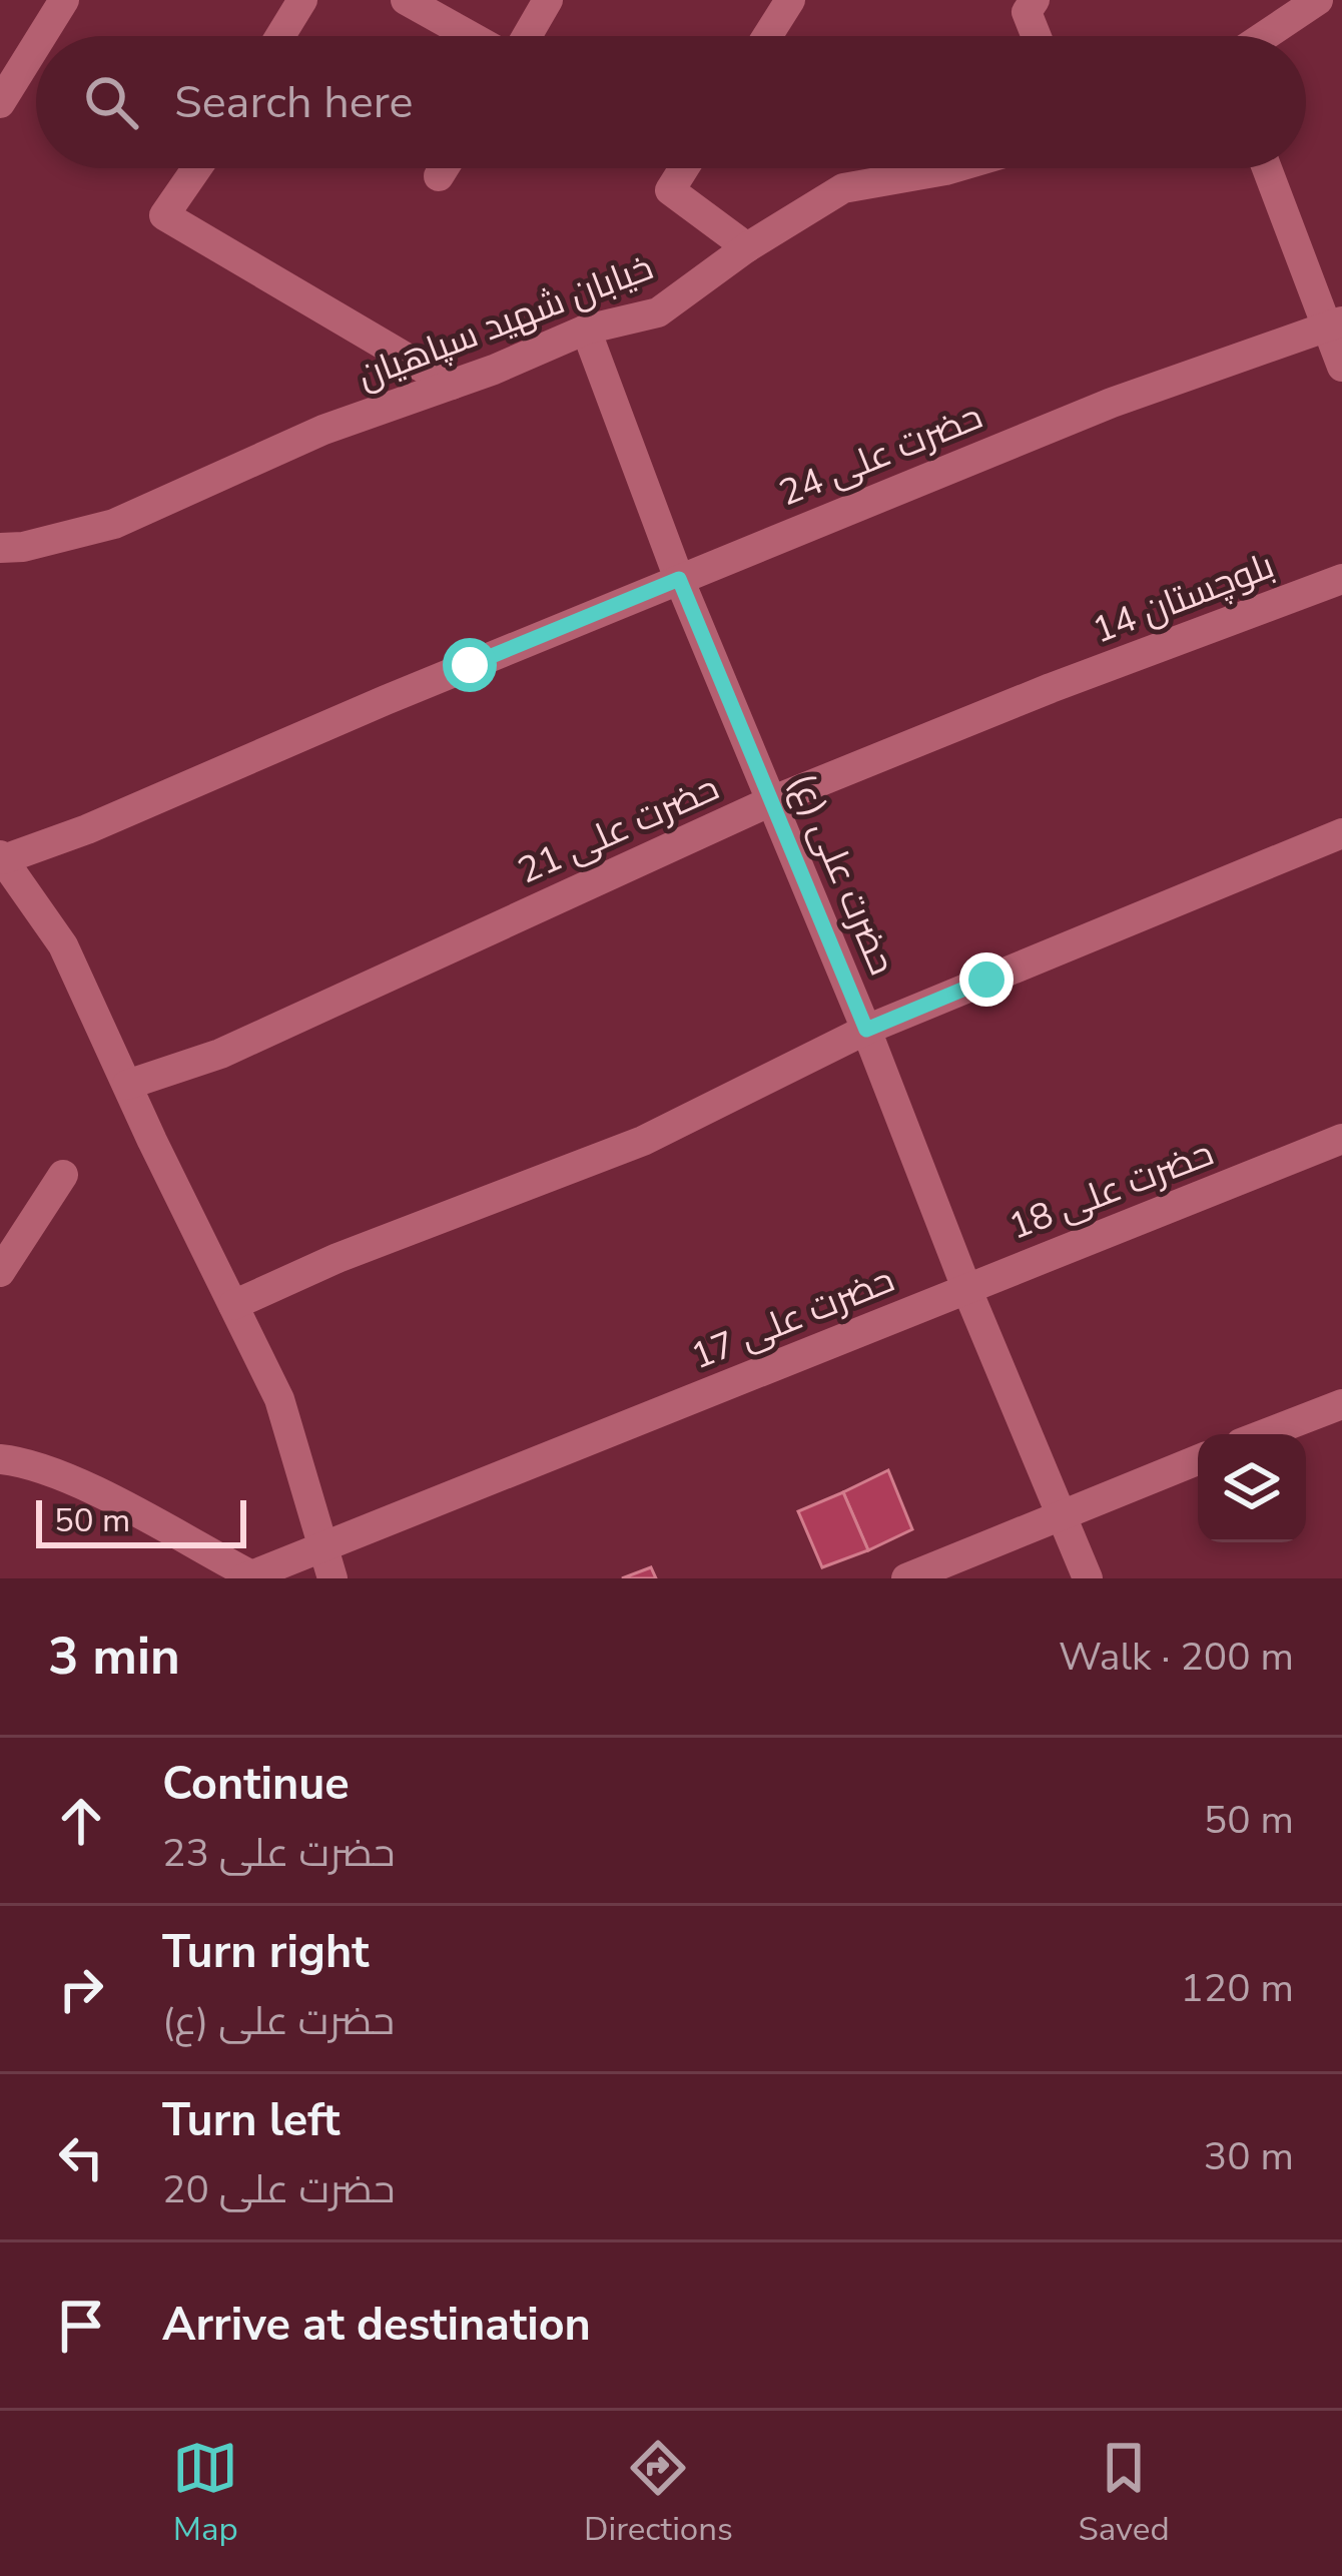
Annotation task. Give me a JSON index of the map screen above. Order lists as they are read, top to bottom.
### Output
{
  "streets": {
    "street": [
      "خیابان شهید سپاهیان",
      "حضرت علی 24",
      "بلوچستان 14",
      "حضرت علی 21",
      "حضرت علی (ع)",
      "حضرت علی 18",
      "حضرت علی 17"
    ]
  },
  "crossings": [
    ["خیابان شهید سپاهیان", "حضرت علی (ع)"],
    ["حضرت علی 24", "حضرت علی (ع)"],
    ["بلوچستان 14", "حضرت علی 21"],
    ["بلوچستان 14", "حضرت علی (ع)"],
    ["حضرت علی 21", "حضرت علی (ع)"],
    ["حضرت علی (ع)", "حضرت علی 18"],
    ["حضرت علی (ع)", "حضرت علی 17"],
    ["حضرت علی 18", "حضرت علی 17"]
  ],
  "scale_bar": "50 m",
  "page": {
    "search": "Search here",
    "scale": "50 m",
    "heading": ["3 min", "Walk · 200 m"],
    "list": [
      ["Continue", "حضرت علی 23", "50 m"],
      ["Turn right", "حضرت علی (ع)", "120 m"],
      ["Turn left", "حضرت علی 20", "30 m"],
      "Arrive at destination"
    ],
    "nav": ["Map", "Directions", "Saved"]
  }
}
